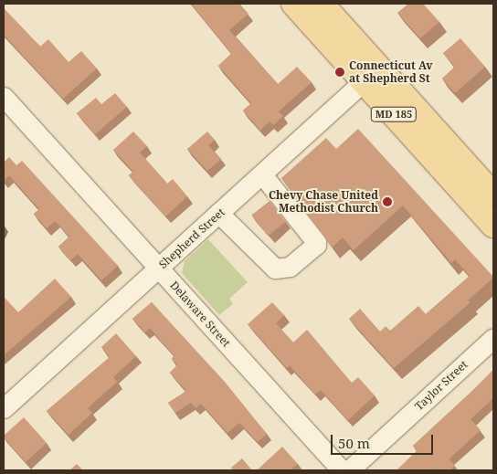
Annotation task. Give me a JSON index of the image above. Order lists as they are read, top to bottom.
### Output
{
  "streets": {
    "main road": ["MD 185"],
    "street": ["Shepherd Street", "Delaware Street", "Taylor Street"]
  },
  "crossings": [
    ["MD 185", "Shepherd Street"],
    ["Shepherd Street", "Delaware Street"]
  ],
  "places": ["Connecticut Av at Shepherd St", "Chevy Chase United Methodist Church"],
  "scale_bar": "50 m"
}
